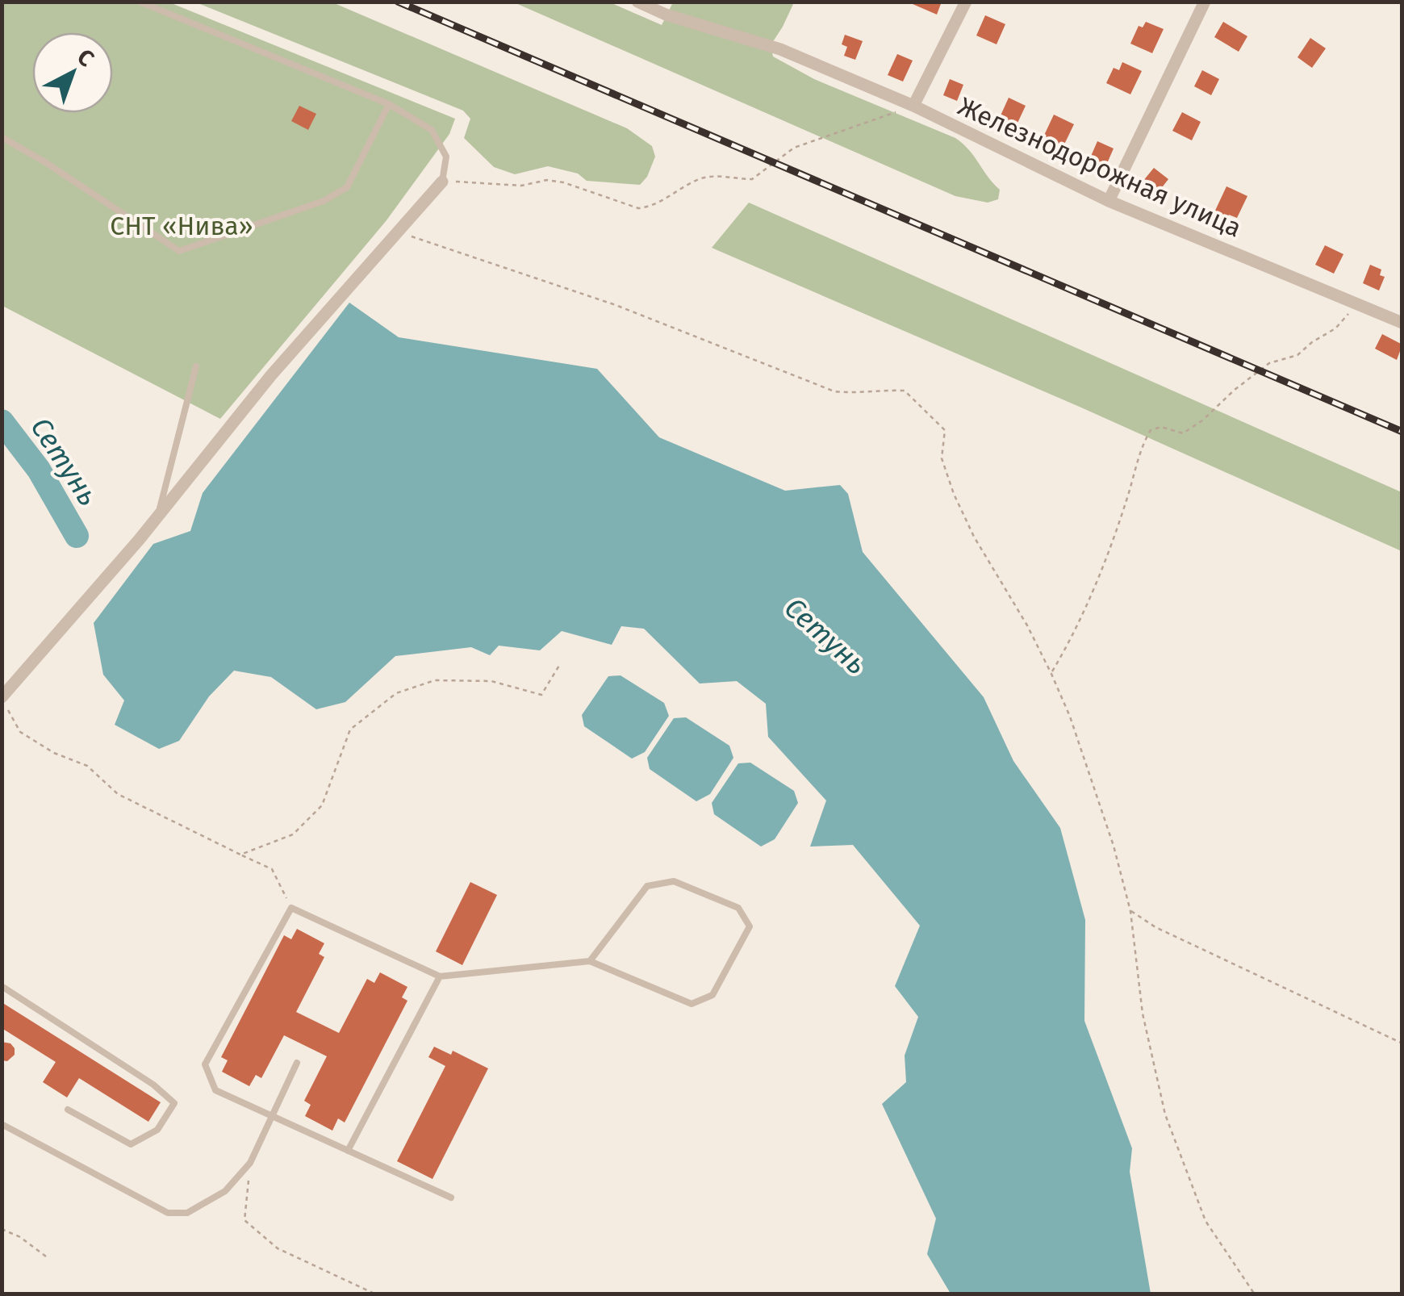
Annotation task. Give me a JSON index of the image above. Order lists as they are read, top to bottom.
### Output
{
  "streets": {
    "street": ["Железнодорожная улица"]
  },
  "water": ["Сетунь"],
  "parks": ["СНТ «Нива»"],
  "north": "top right"
}
